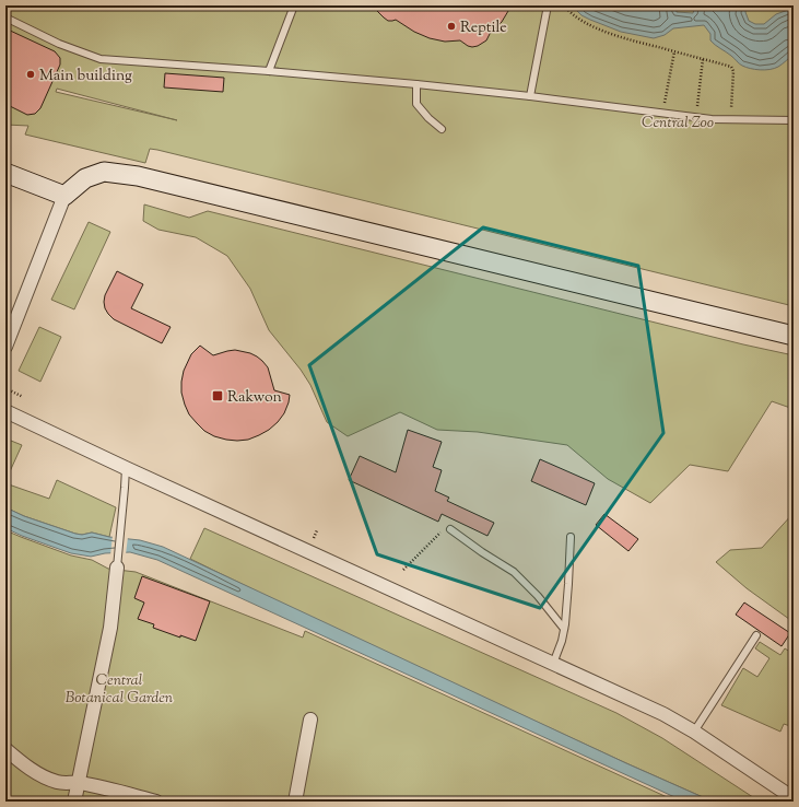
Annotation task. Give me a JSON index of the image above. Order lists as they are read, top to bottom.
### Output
{
  "parks": ["Central Zoo", "Central Botanical Garden"],
  "places": {
    "other": ["Reptile", "Main building"],
    "transit": ["Rakwon"]
  }
}
